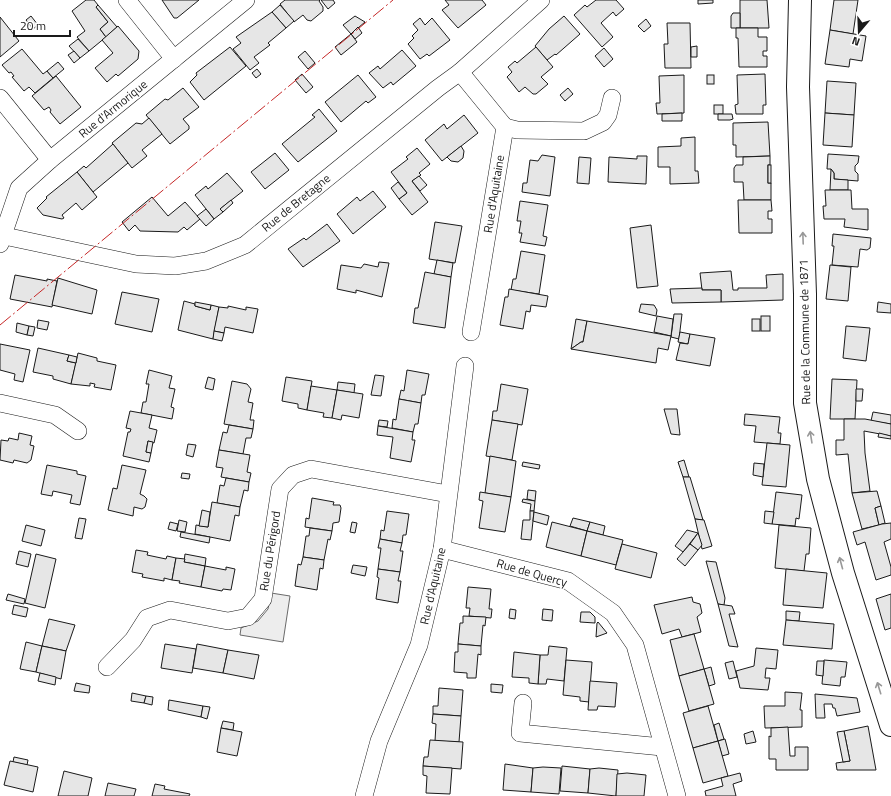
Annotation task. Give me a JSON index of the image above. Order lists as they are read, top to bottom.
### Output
{
  "streets": {
    "street": [
      "Rue d'Armorique",
      "Rue d'Aquitaine",
      "Rue de Bretagne",
      "Rue de la Commune de 1871",
      "Rue du Périgord",
      "Rue de Quercy"
    ]
  },
  "crossings": [
    ["Rue d'Armorique", "Rue de Bretagne"],
    ["Rue d'Aquitaine", "Rue du Périgord"],
    ["Rue d'Aquitaine", "Rue de Quercy"]
  ],
  "one_way": ["Rue de la Commune de 1871"],
  "scale_bar": "20 m",
  "north": "bottom"
}
